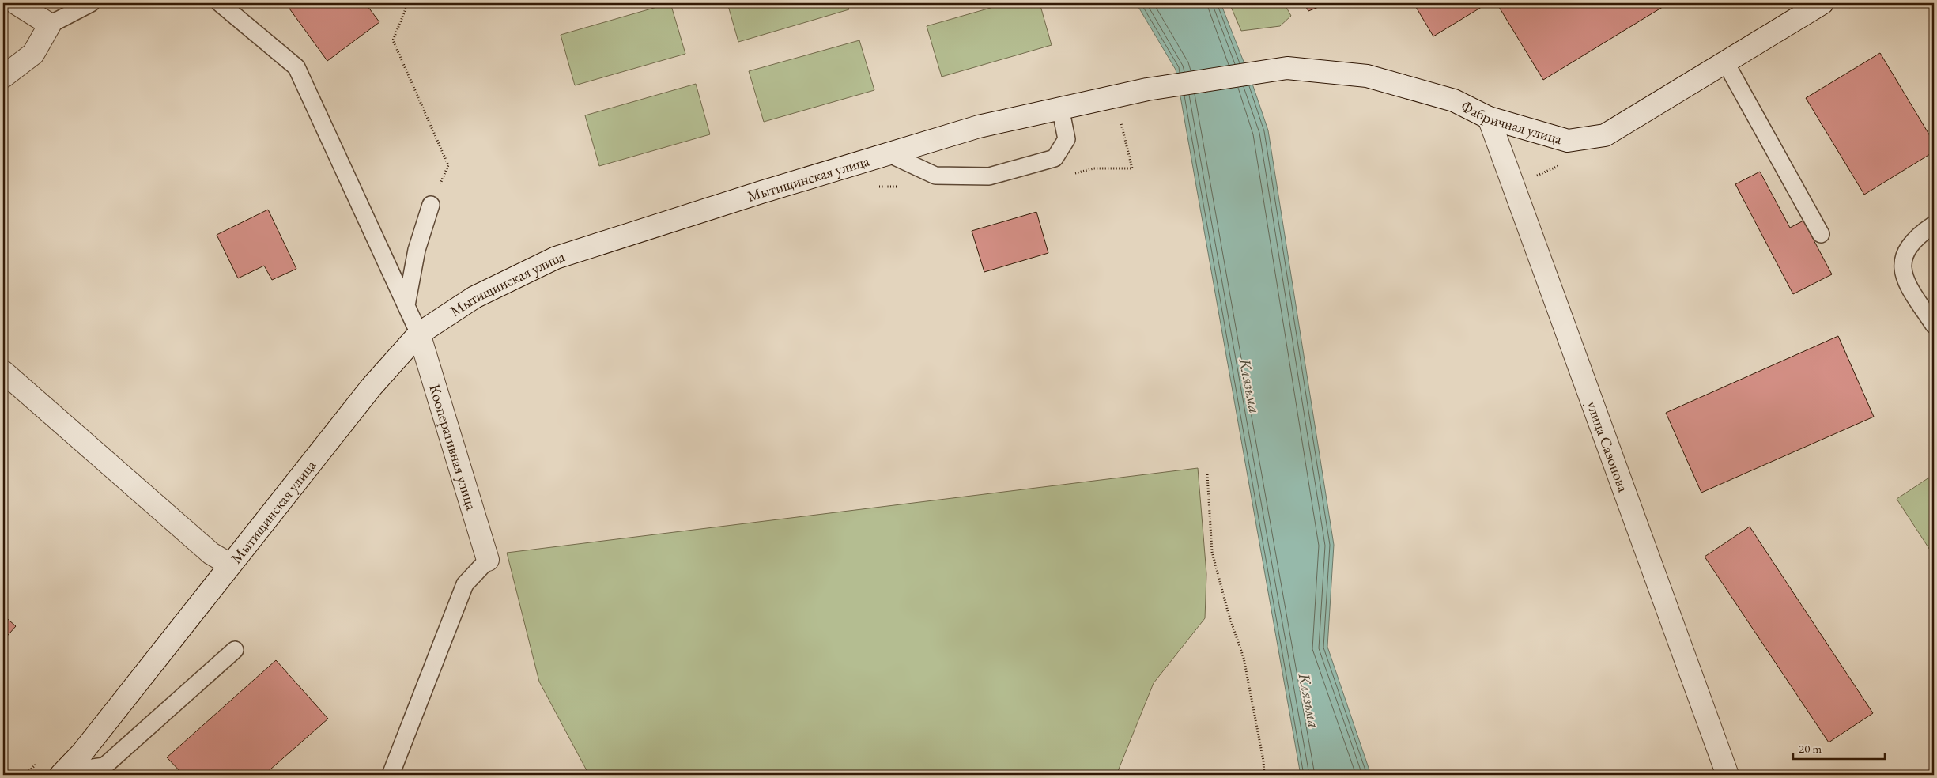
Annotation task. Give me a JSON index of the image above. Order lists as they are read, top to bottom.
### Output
{
  "streets": {
    "street": [
      "Фабричная улица",
      "Мытищинская улица",
      "Кооперативная улица",
      "улица Сазонова"
    ]
  },
  "crossings": [
    ["Фабричная улица", "Мытищинская улица"],
    ["Фабричная улица", "улица Сазонова"],
    ["Мытищинская улица", "Кооперативная улица"]
  ],
  "water": ["Клязьма"],
  "scale_bar": "20 m"
}
